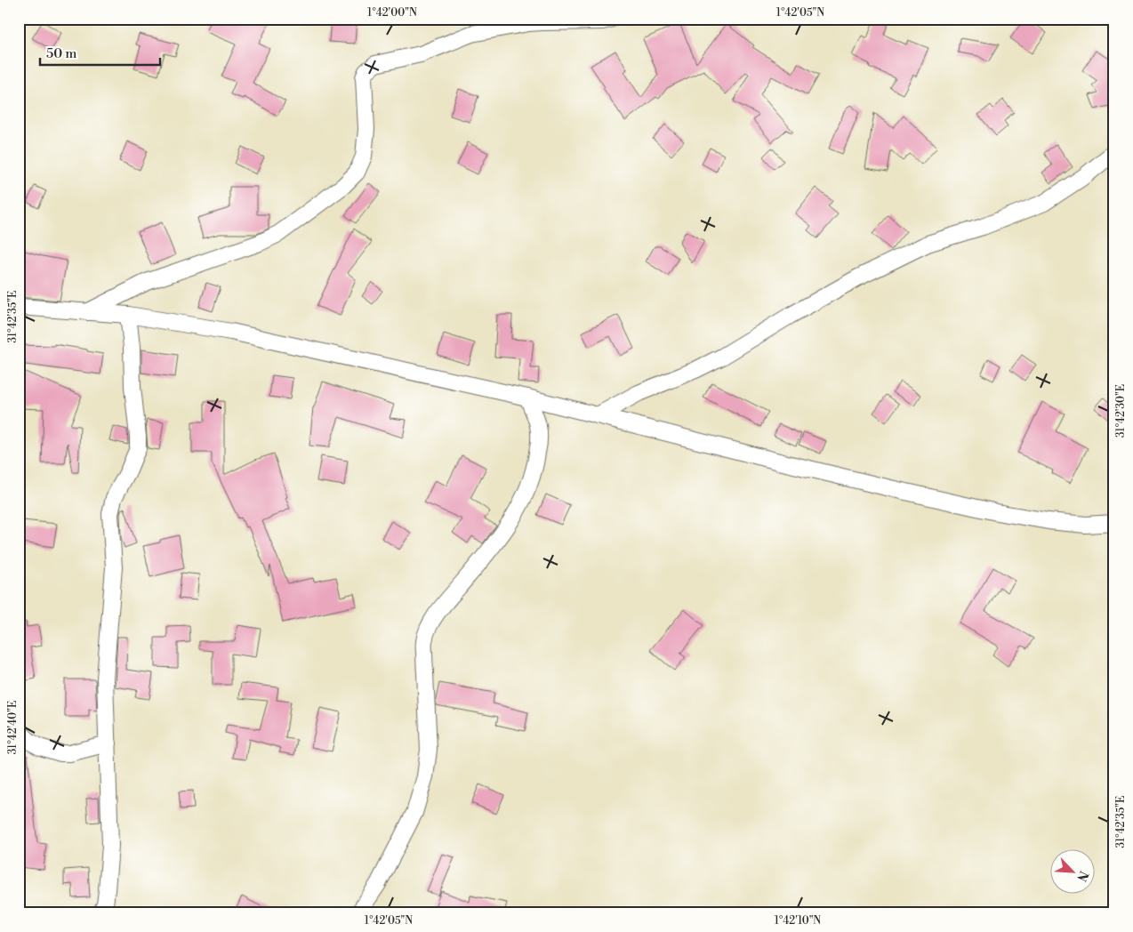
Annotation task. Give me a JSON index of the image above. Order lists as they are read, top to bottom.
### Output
{
  "scale_bar": "50 m",
  "north": "bottom right",
  "coordinates": [
    "1°42'00\"N",
    "1°42'05\"N",
    "31°42'35\"E",
    "31°42'30\"E",
    "31°42'40\"E",
    "1°42'10\"N"
  ]
}
